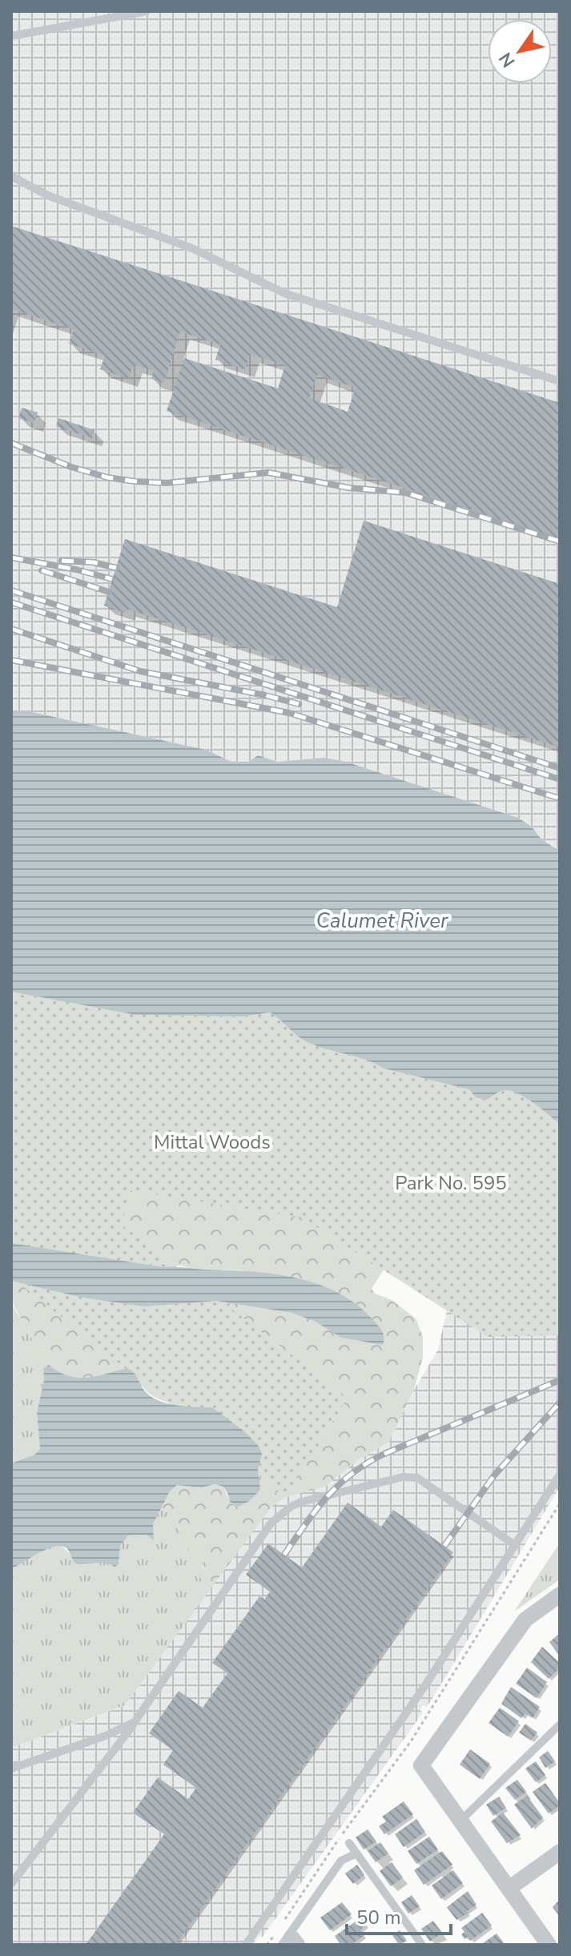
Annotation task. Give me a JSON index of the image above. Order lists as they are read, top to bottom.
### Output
{
  "water": ["Calumet River"],
  "parks": ["Mittal Woods", "Park No. 595"],
  "scale_bar": "50 m",
  "north": "bottom left"
}
